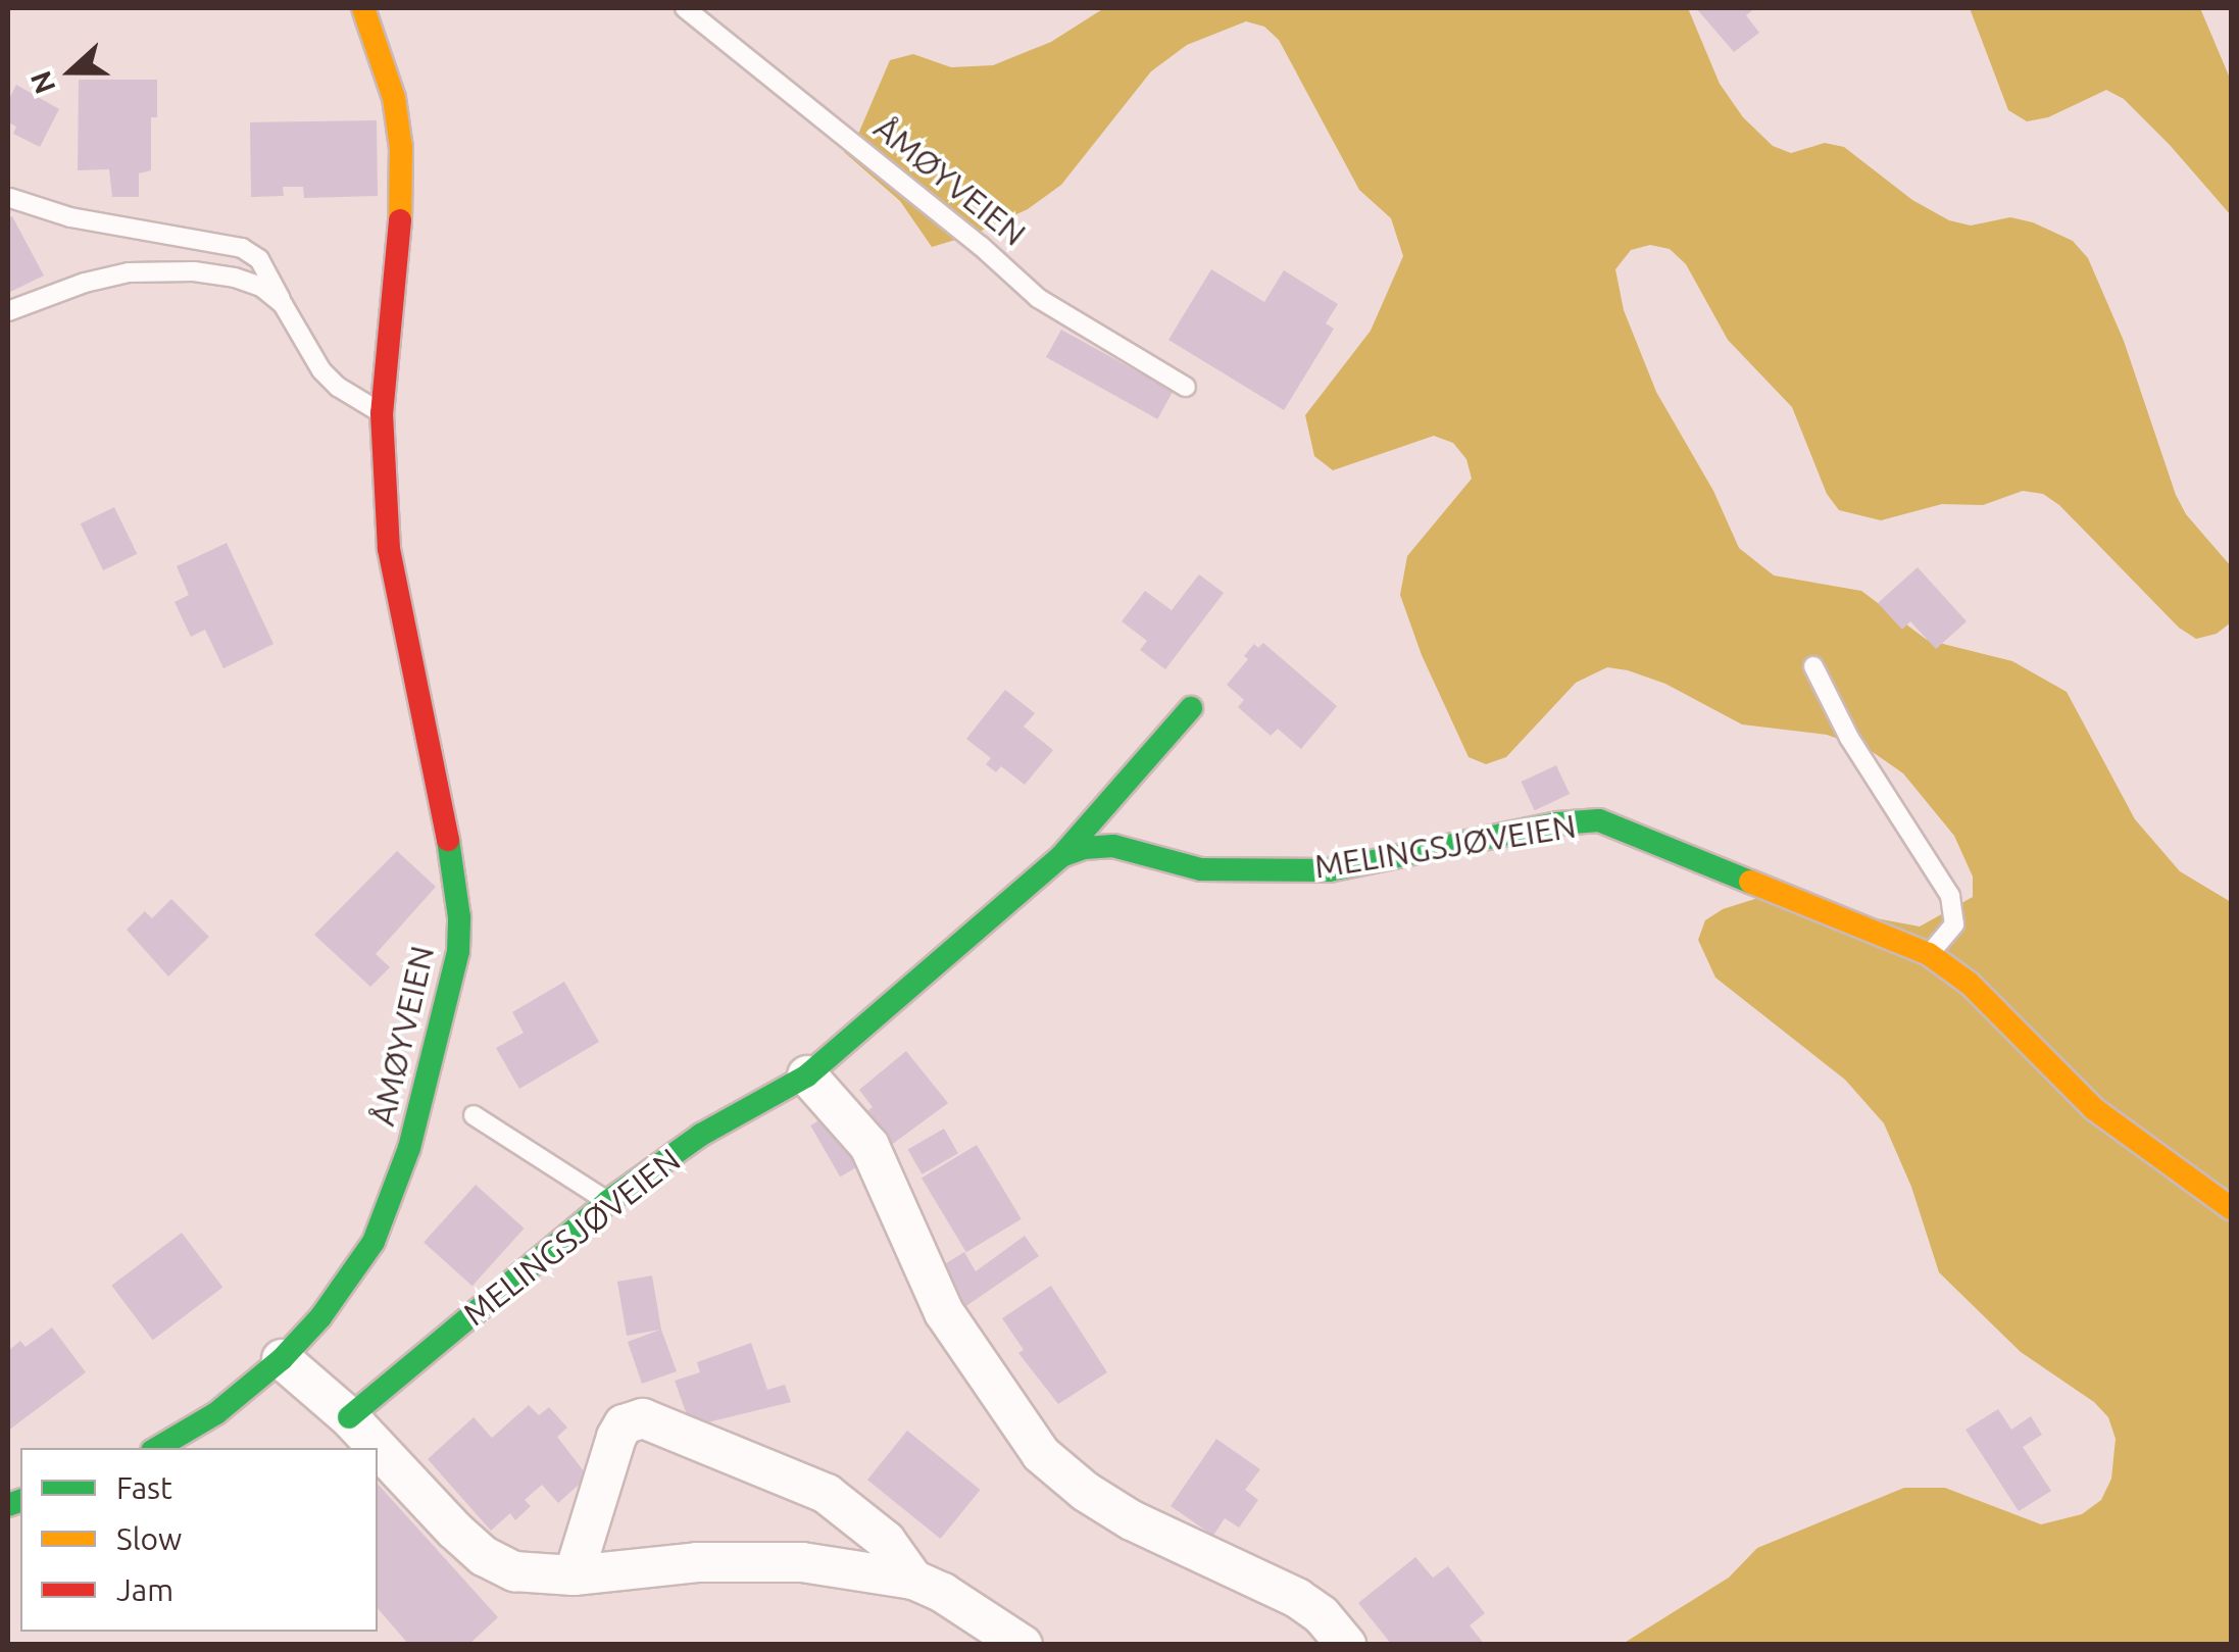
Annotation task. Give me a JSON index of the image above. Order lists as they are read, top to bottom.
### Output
{
  "streets": {
    "street": ["ÅMØYVEIEN", "MELINGSJØVEIEN"]
  },
  "legend": ["Fast", "Slow", "Jam"],
  "north": "left"
}
